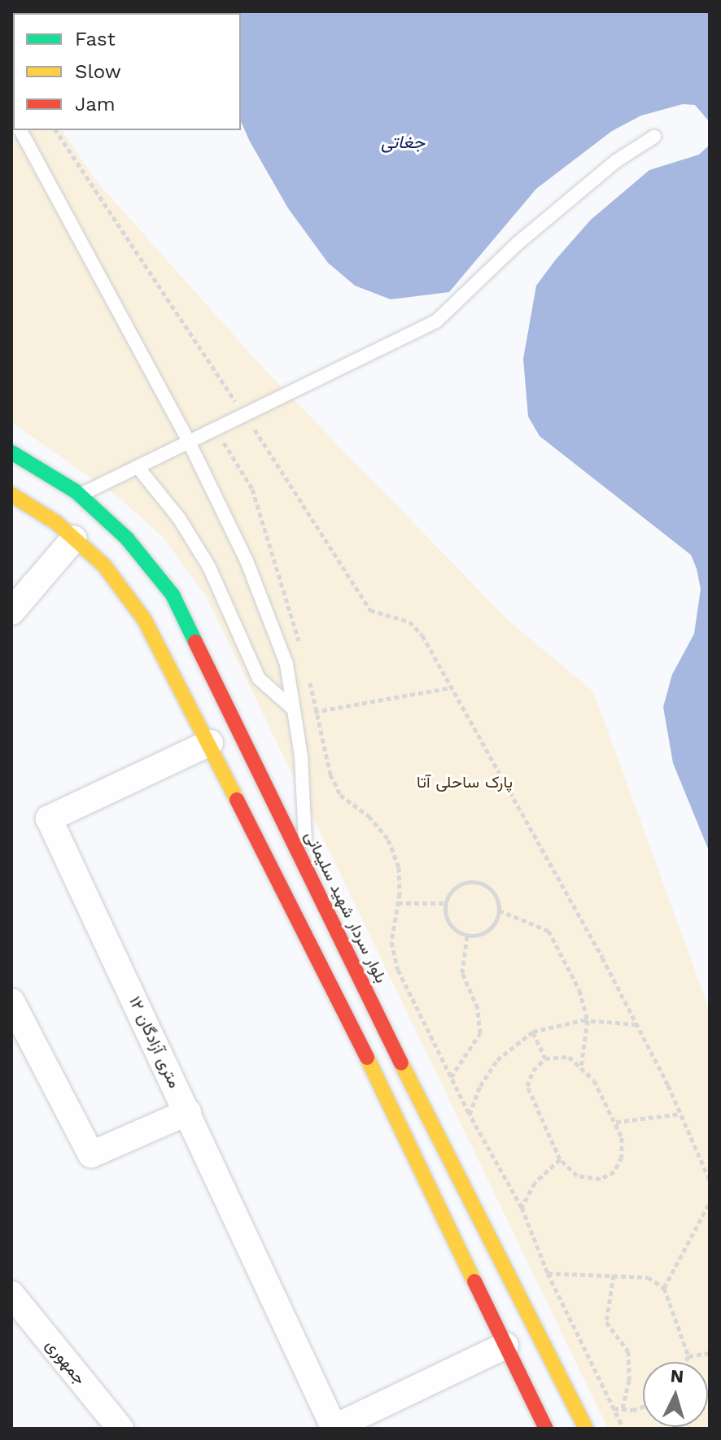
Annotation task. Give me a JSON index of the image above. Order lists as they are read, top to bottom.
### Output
{
  "streets": {
    "main road": ["بلوار سردار شهید سلیمانی"],
    "street": ["۱۲ متری آزادگان", "جمهوری"]
  },
  "water": ["جغاتی"],
  "parks": ["پارک ساحلی آتا"],
  "legend": ["Fast", "Slow", "Jam"],
  "north": "top"
}
